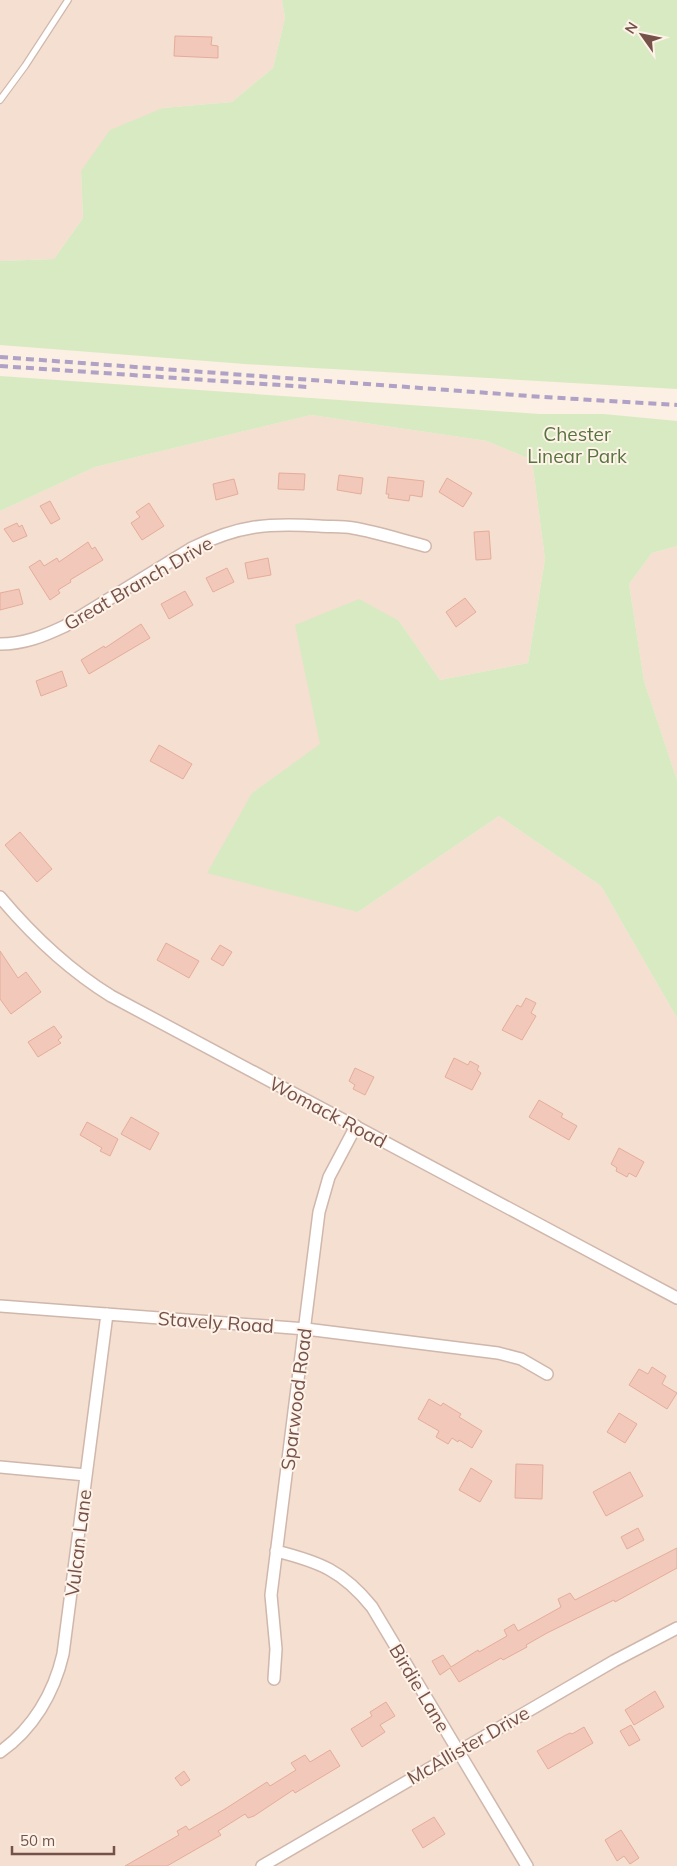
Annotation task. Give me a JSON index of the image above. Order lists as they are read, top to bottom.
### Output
{
  "streets": {
    "street": [
      "Great Branch Drive",
      "Womack Road",
      "Stavely Road",
      "Sparwood Road",
      "Vulcan Lane",
      "Birdie Lane",
      "McAllister Drive"
    ]
  },
  "crossings": [
    ["Womack Road", "Sparwood Road"],
    ["Stavely Road", "Sparwood Road"],
    ["Stavely Road", "Vulcan Lane"],
    ["Sparwood Road", "Birdie Lane"],
    ["Birdie Lane", "McAllister Drive"]
  ],
  "parks": ["Chester Linear Park"],
  "scale_bar": "50 m",
  "north": "top left"
}
